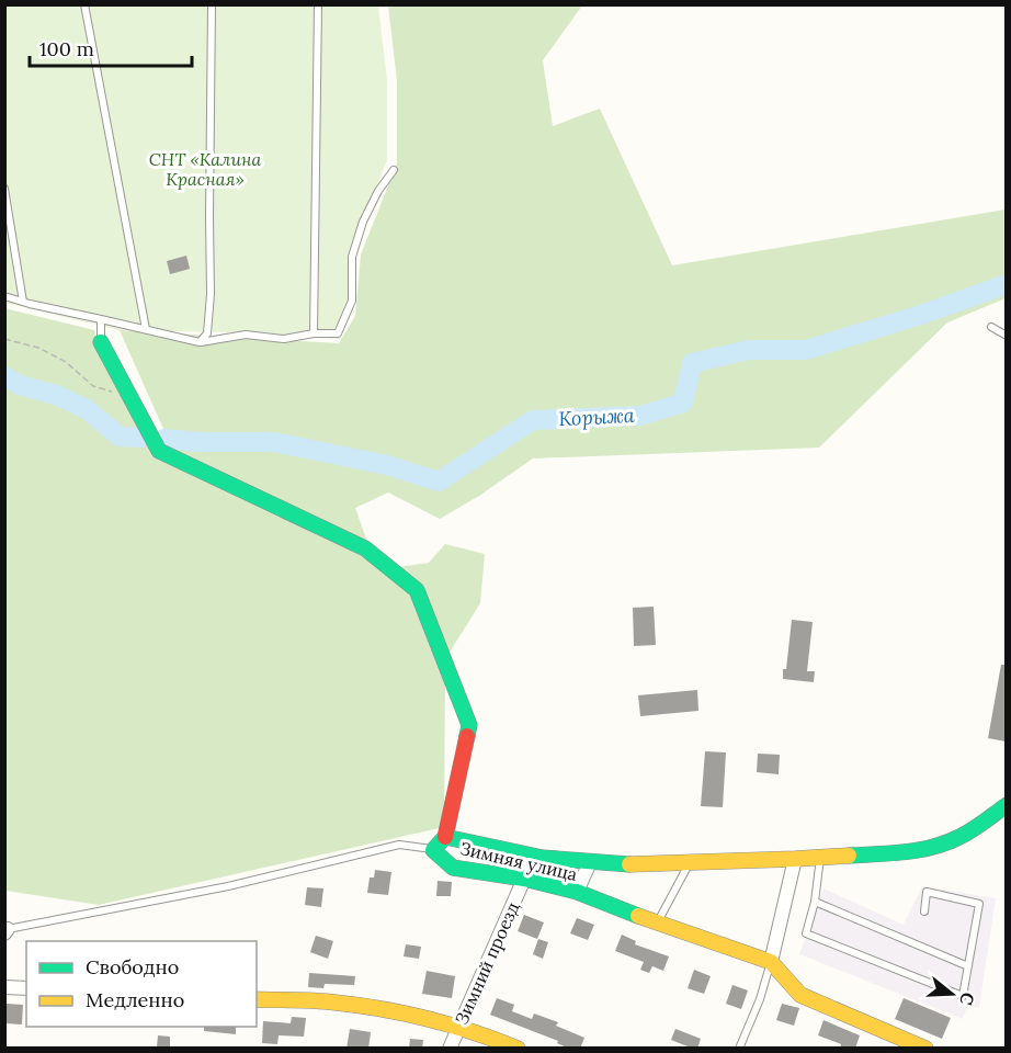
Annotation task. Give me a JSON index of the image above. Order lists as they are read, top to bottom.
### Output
{
  "streets": {
    "street": ["Зимняя улица", "Зимний проезд"]
  },
  "crossings": [
    ["Зимняя улица", "Зимний проезд"]
  ],
  "water": ["Корыжа"],
  "parks": ["СНТ «Калина Красная»"],
  "legend": ["Свободно", "Медленно"],
  "scale_bar": "100 m",
  "north": "right"
}
